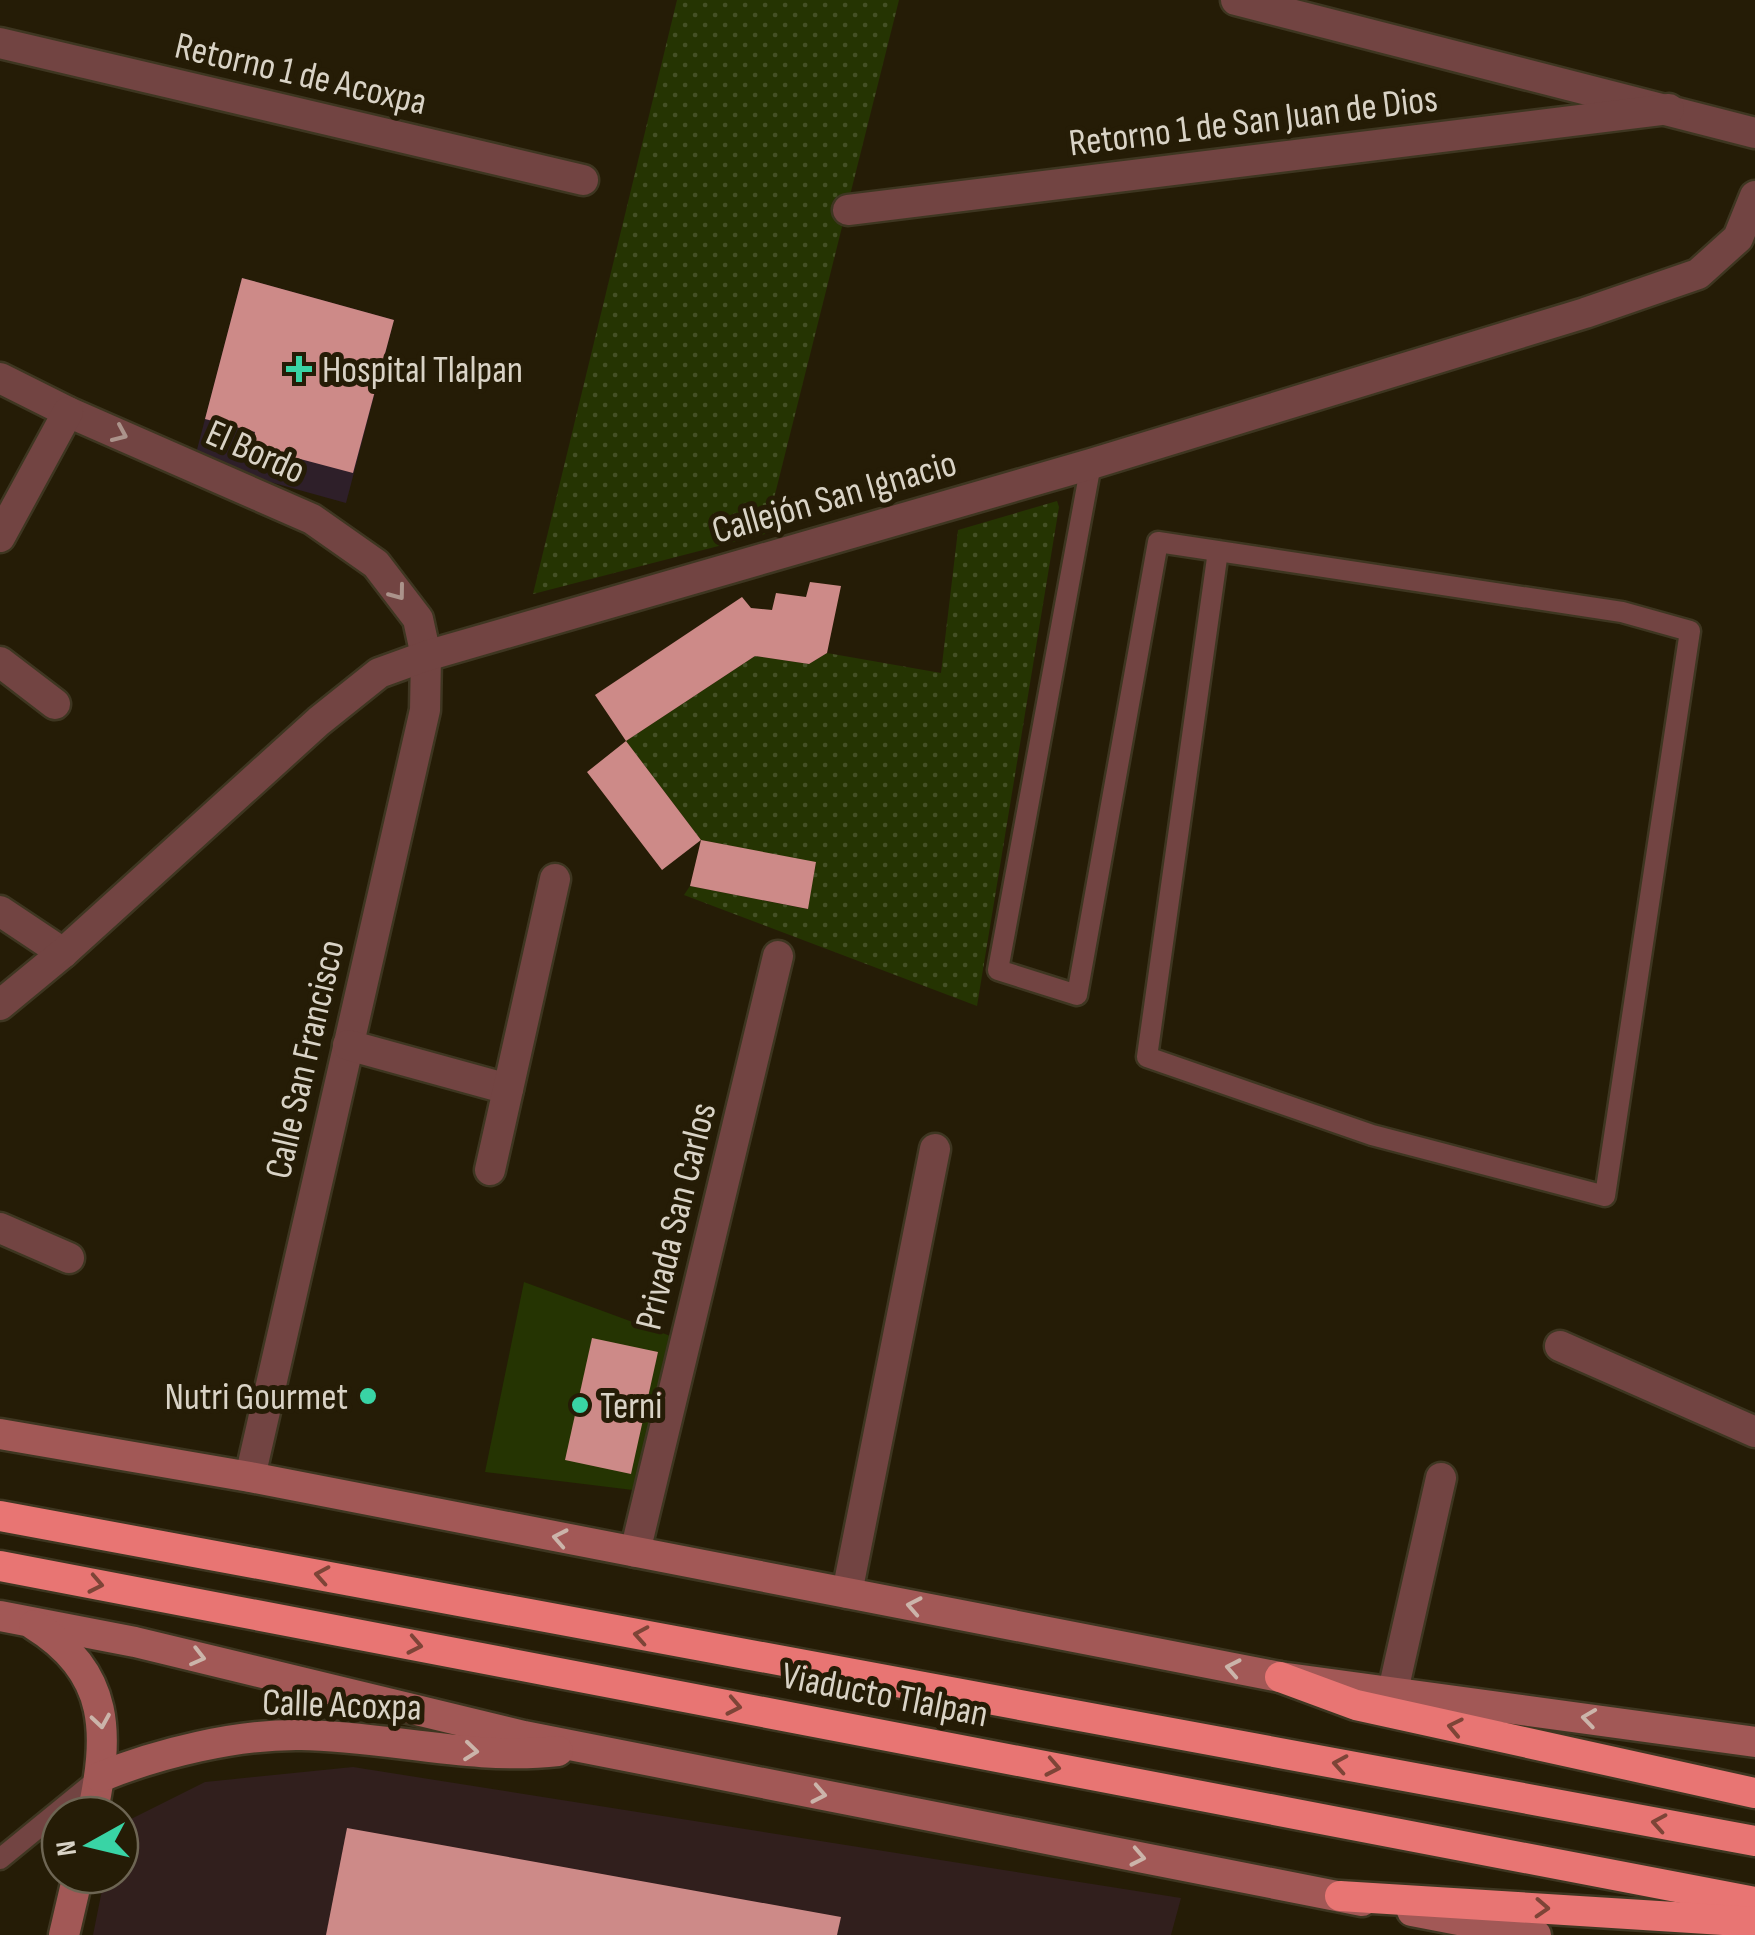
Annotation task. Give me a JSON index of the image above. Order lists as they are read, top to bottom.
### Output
{
  "streets": {
    "highway": ["Viaducto Tlalpan"],
    "main road": ["Calle Acoxpa"],
    "street": [
      "Retorno 1 de Acoxpa",
      "Retorno 1 de San Juan de Dios",
      "El Bordo",
      "Callejón San Ignacio",
      "Calle San Francisco",
      "Privada San Carlos"
    ]
  },
  "crossings": [
    ["El Bordo", "Callejón San Ignacio"],
    ["El Bordo", "Calle San Francisco"],
    ["Callejón San Ignacio", "Calle San Francisco"]
  ],
  "one_way": ["El Bordo"],
  "places": {
    "health": ["Hospital Tlalpan"],
    "other": ["Nutri Gourmet", "Terni"]
  },
  "north": "left"
}
